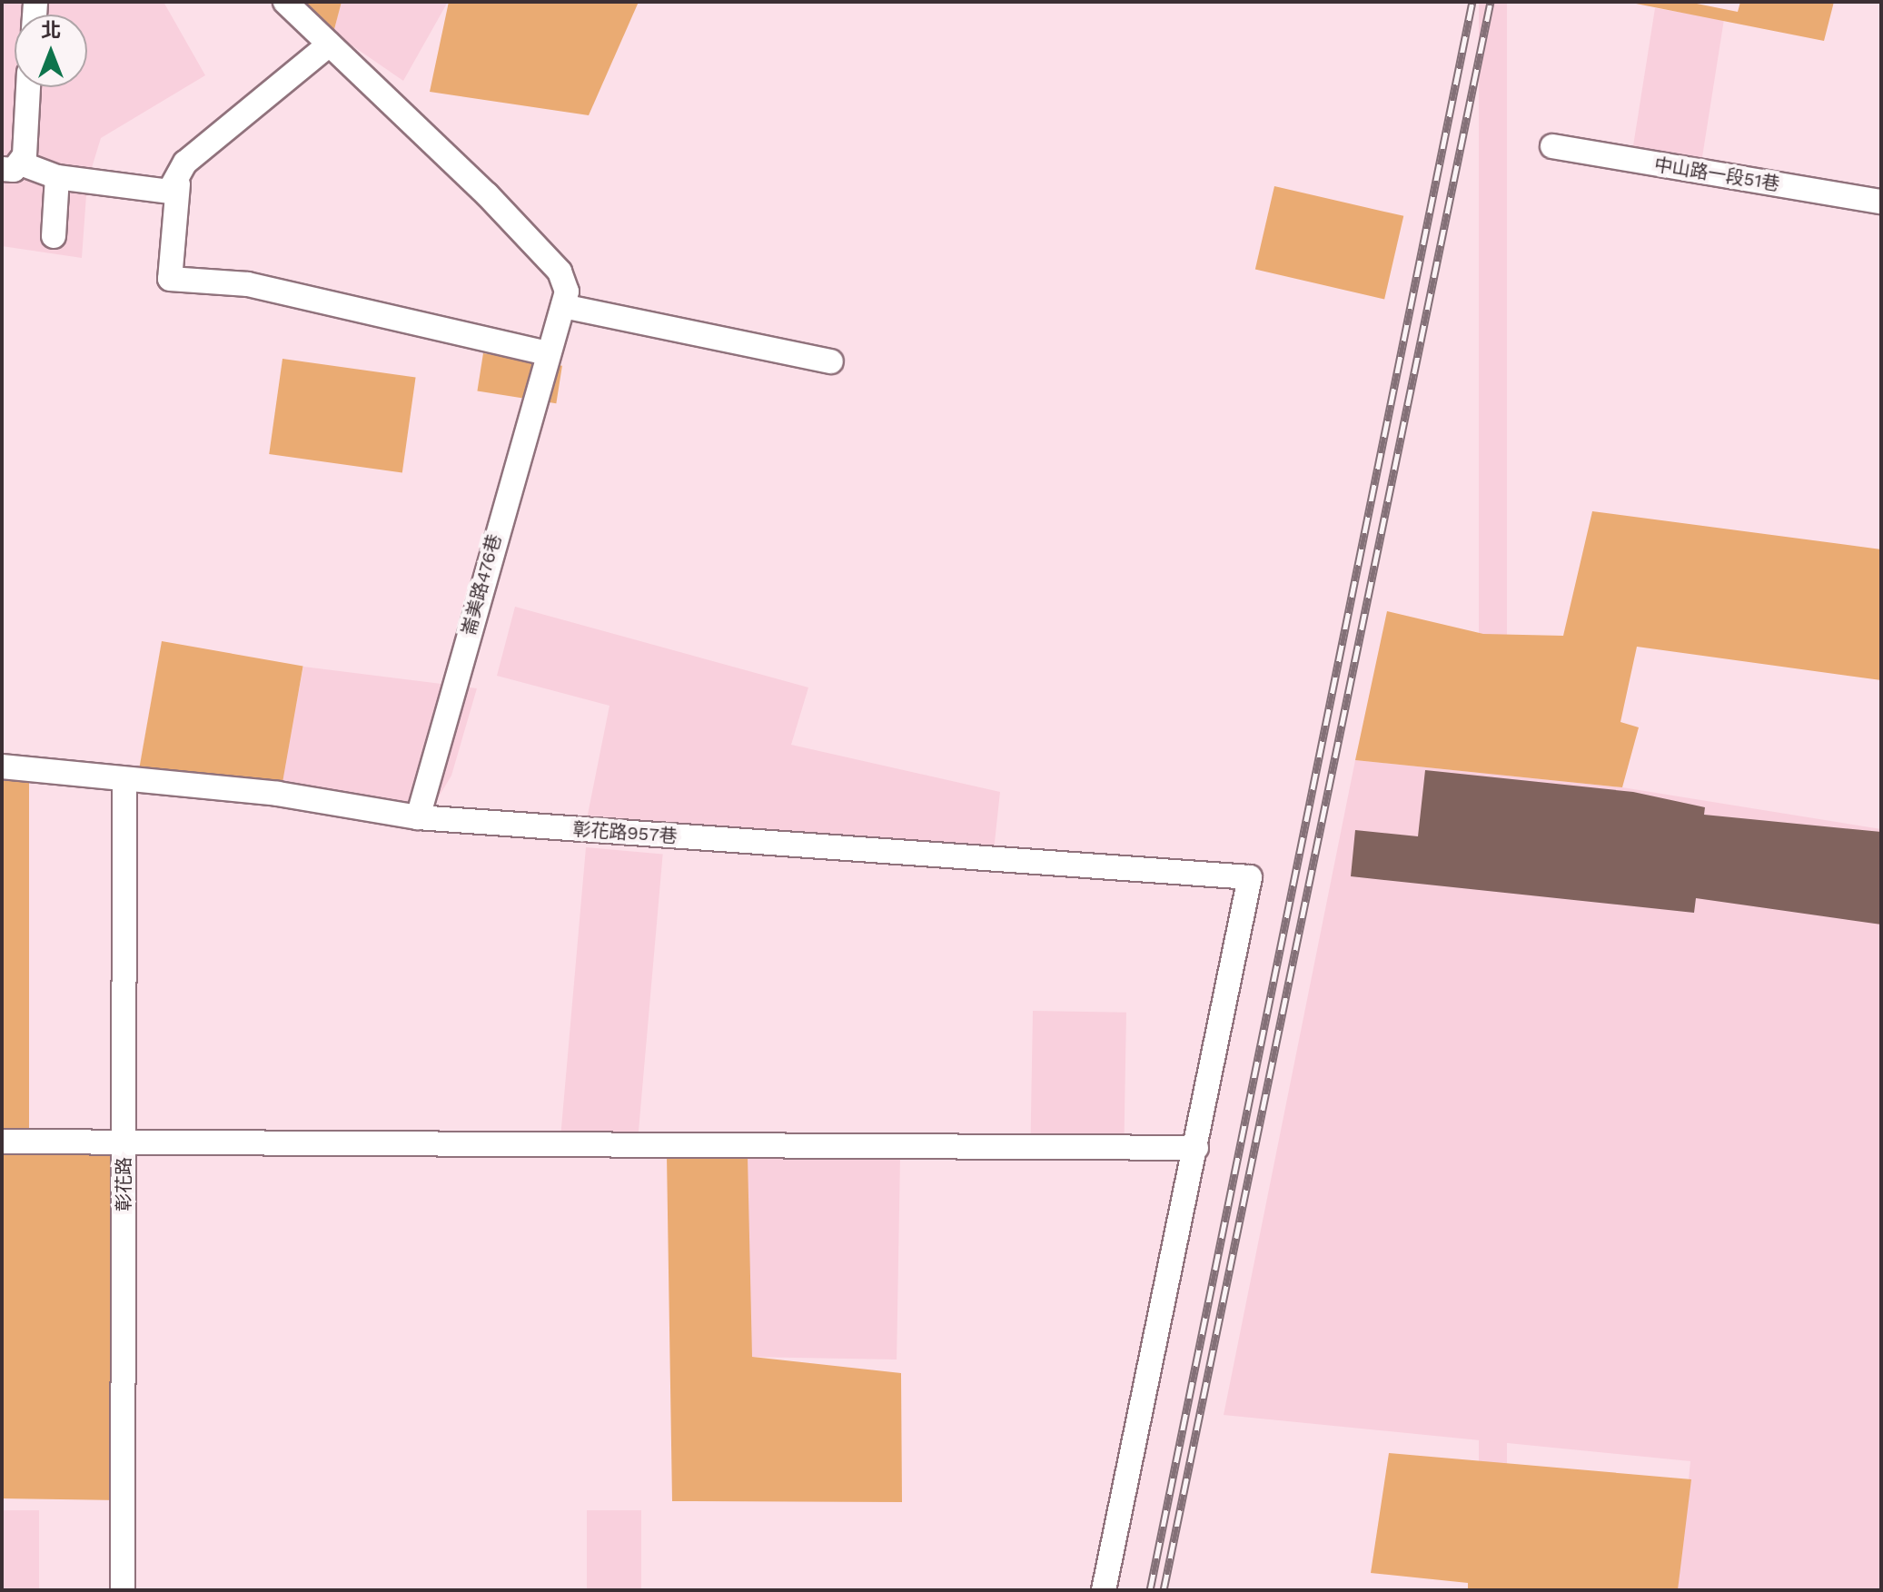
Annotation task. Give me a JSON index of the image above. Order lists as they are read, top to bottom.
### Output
{
  "streets": {
    "street": [
      "中山路一段51巷",
      "崙美路476巷",
      "彰花路957巷",
      "彰花路"
    ]
  },
  "crossings": [
    ["崙美路476巷", "彰花路957巷"],
    ["彰花路957巷", "彰花路"]
  ],
  "north": "top"
}
